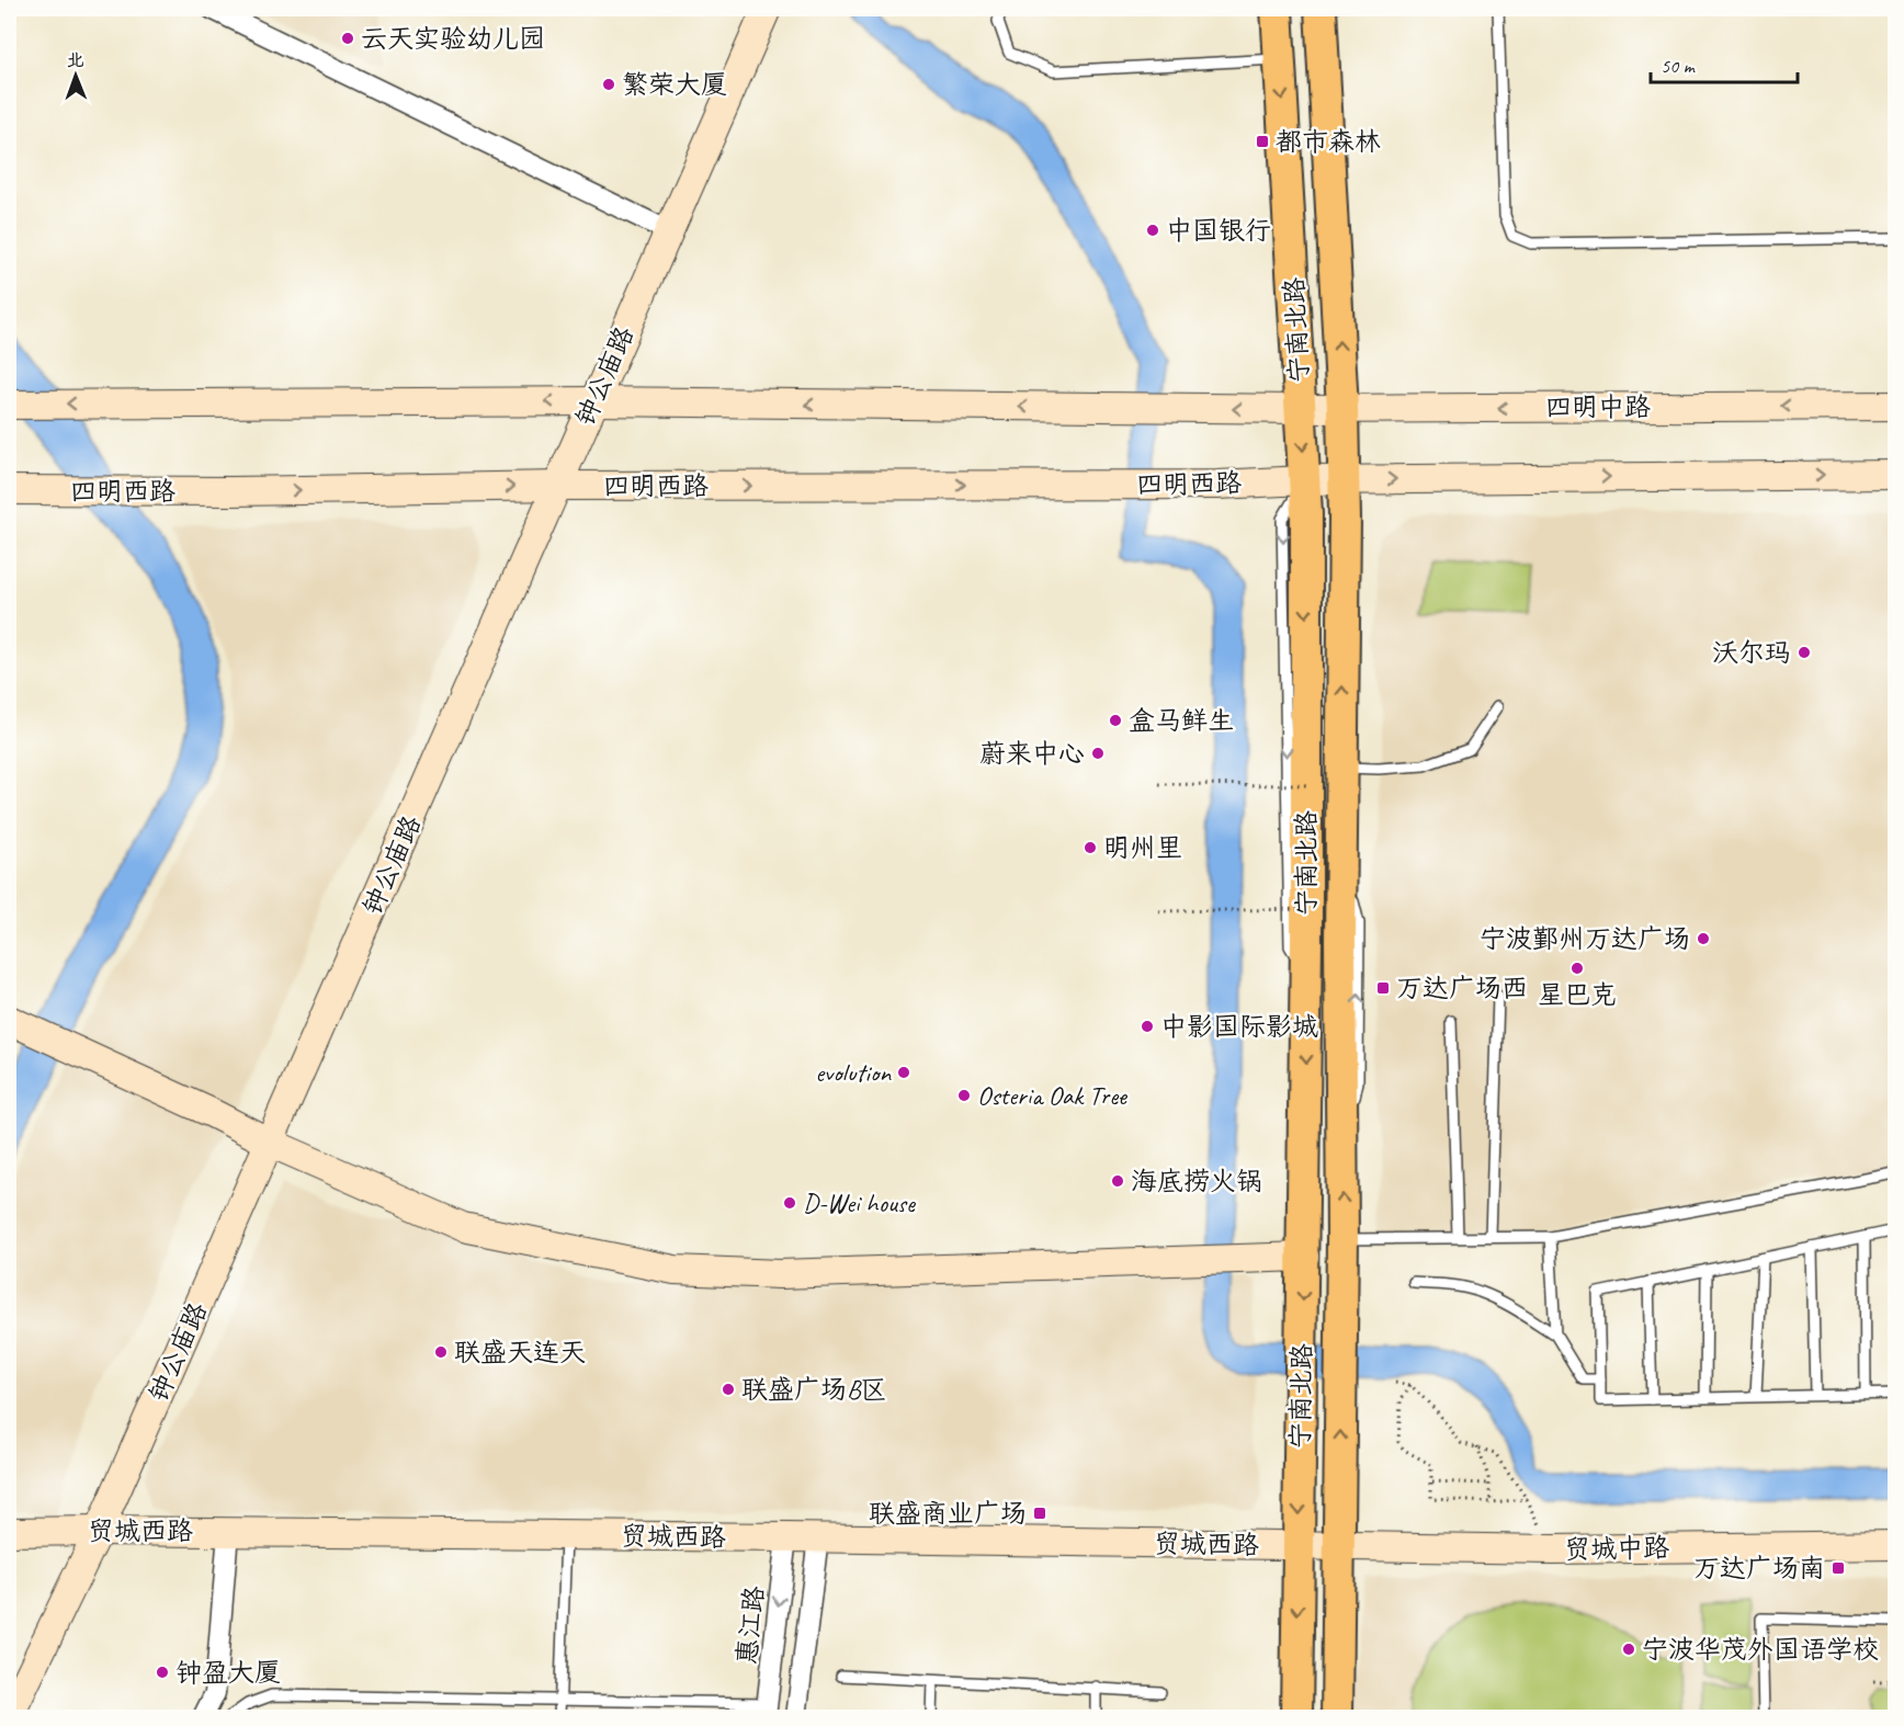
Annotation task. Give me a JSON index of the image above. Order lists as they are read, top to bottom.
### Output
{
  "streets": {
    "main road": [
      "宁南北路",
      "钟公庙路",
      "四明中路",
      "四明西路",
      "贸城西路",
      "贸城中路"
    ],
    "street": ["惠江路"]
  },
  "crossings": [
    ["宁南北路", "四明中路"],
    ["宁南北路", "四明西路"],
    ["宁南北路", "贸城西路"],
    ["宁南北路", "贸城中路"],
    ["钟公庙路", "四明西路"],
    ["钟公庙路", "贸城西路"],
    ["贸城西路", "贸城中路"],
    ["贸城西路", "惠江路"]
  ],
  "places": {
    "other": [
      "云天实验幼儿园",
      "繁荣大厦",
      "中国银行",
      "沃尔玛",
      "盒马鲜生",
      "蔚来中心",
      "明州里",
      "宁波鄞州万达广场",
      "星巴克",
      "中影国际影城",
      "evolution",
      "Osteria Oak Tree",
      "海底捞火锅",
      "D-Wei house",
      "联盛天连天",
      "联盛广场B区",
      "宁波华茂外国语学校",
      "钟盈大厦"
    ],
    "transit": [
      "都市森林",
      "万达广场西",
      "联盛商业广场",
      "万达广场南"
    ]
  },
  "scale_bar": "50 m",
  "north": "top"
}
